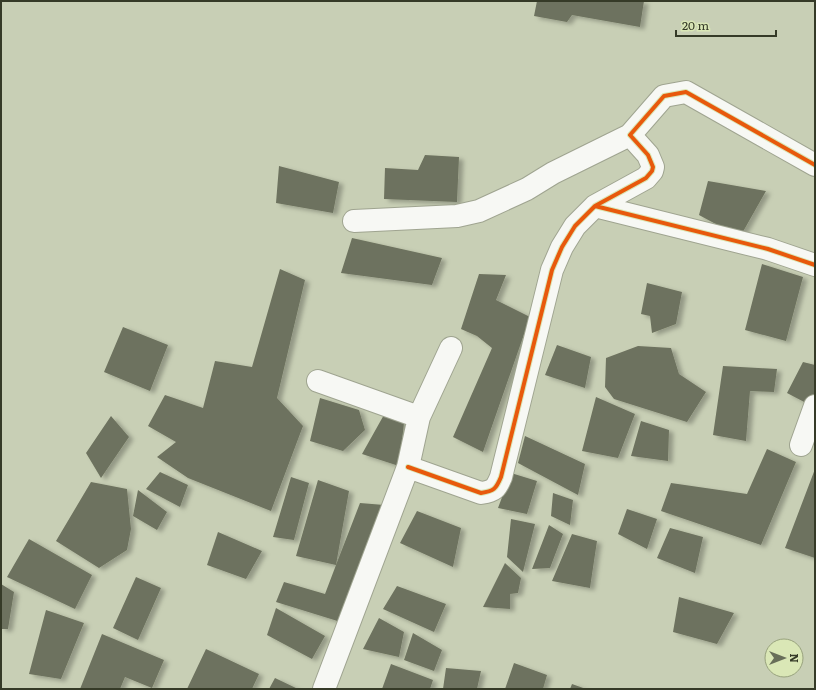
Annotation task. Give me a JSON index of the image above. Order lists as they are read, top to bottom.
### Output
{
  "scale_bar": "20 m",
  "north": "right"
}
